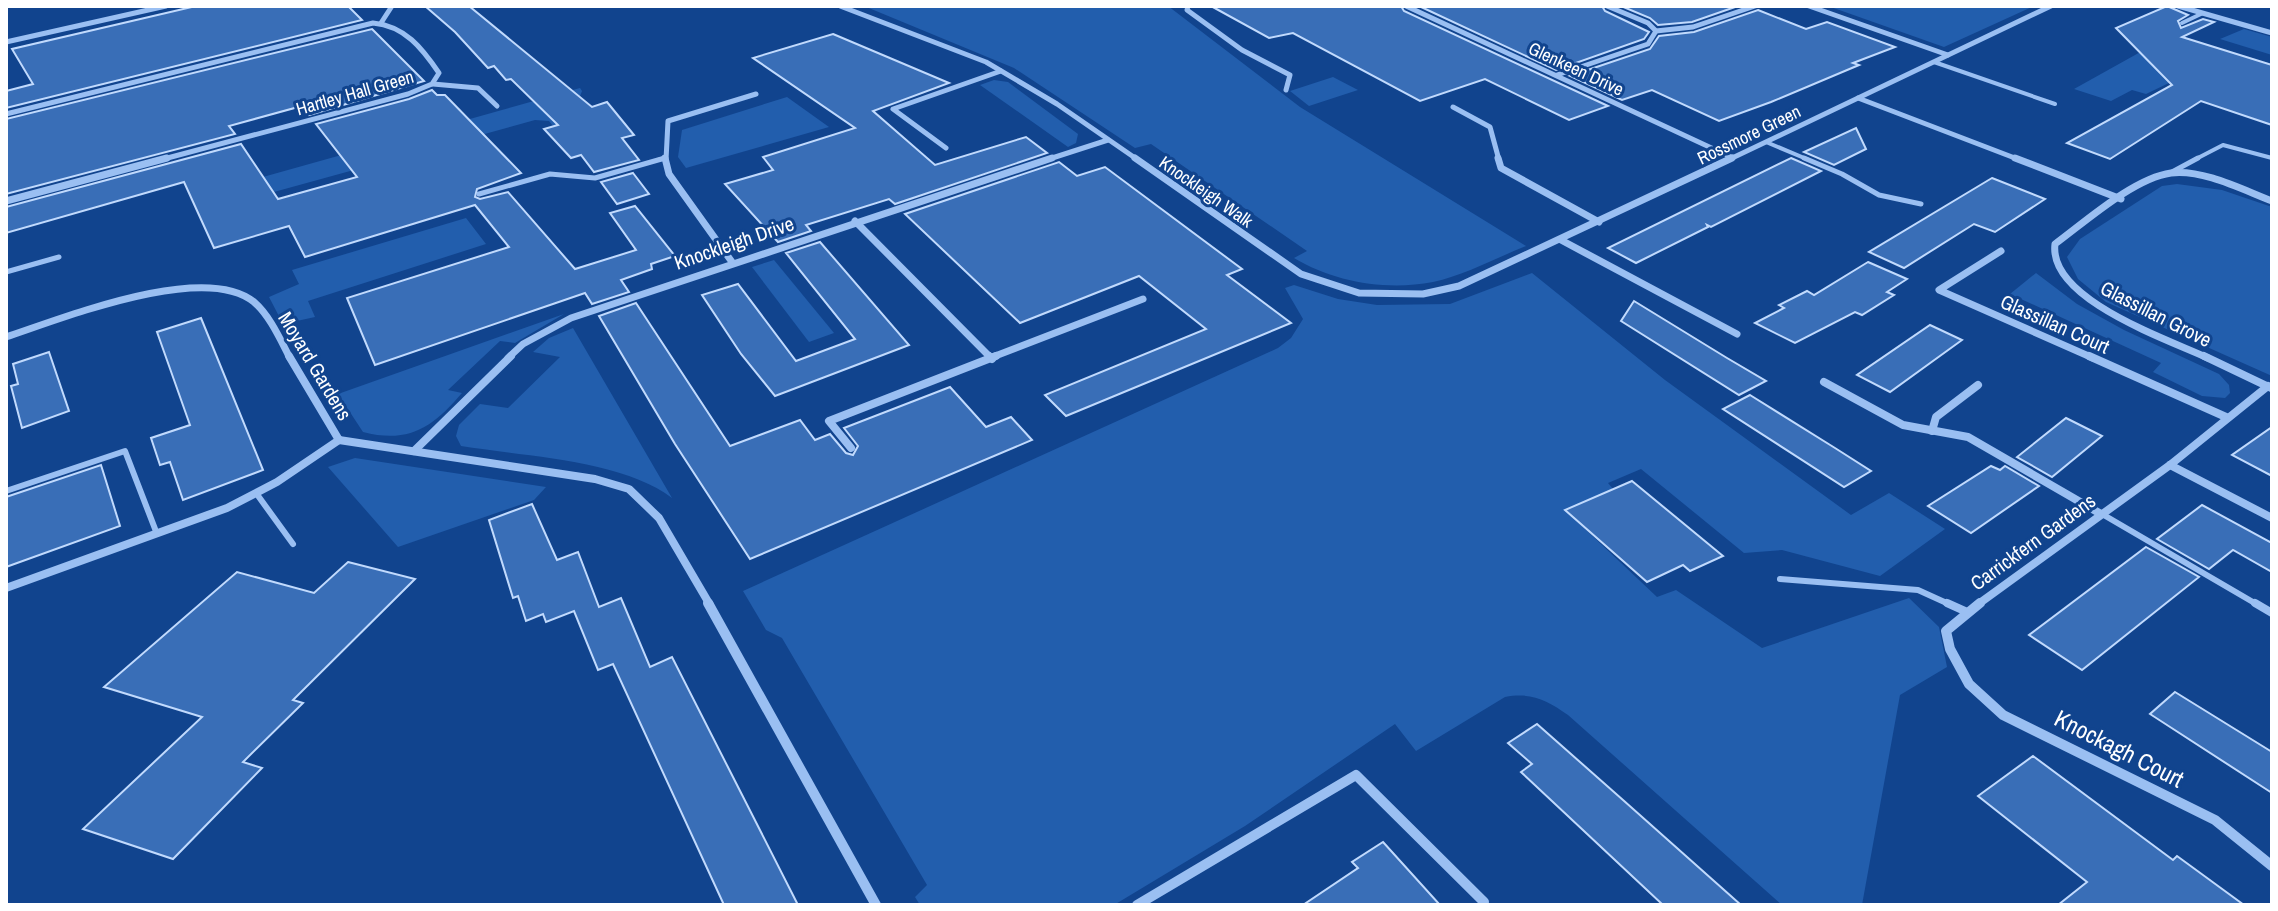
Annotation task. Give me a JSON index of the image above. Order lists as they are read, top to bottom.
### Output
{
  "streets": {
    "street": [
      "Glenkeen Drive",
      "Hartley Hall Green",
      "Rossmore Green",
      "Knockleigh Walk",
      "Knockleigh Drive",
      "Glassillan Grove",
      "Glassillan Court",
      "Moyard Gardens",
      "Carrickfern Gardens",
      "Knockagh Court"
    ]
  },
  "crossings": [
    ["Glenkeen Drive", "Rossmore Green"],
    ["Rossmore Green", "Knockleigh Walk"],
    ["Knockleigh Walk", "Knockleigh Drive"],
    ["Glassillan Grove", "Carrickfern Gardens"],
    ["Glassillan Court", "Carrickfern Gardens"],
    ["Carrickfern Gardens", "Knockagh Court"]
  ]
}
